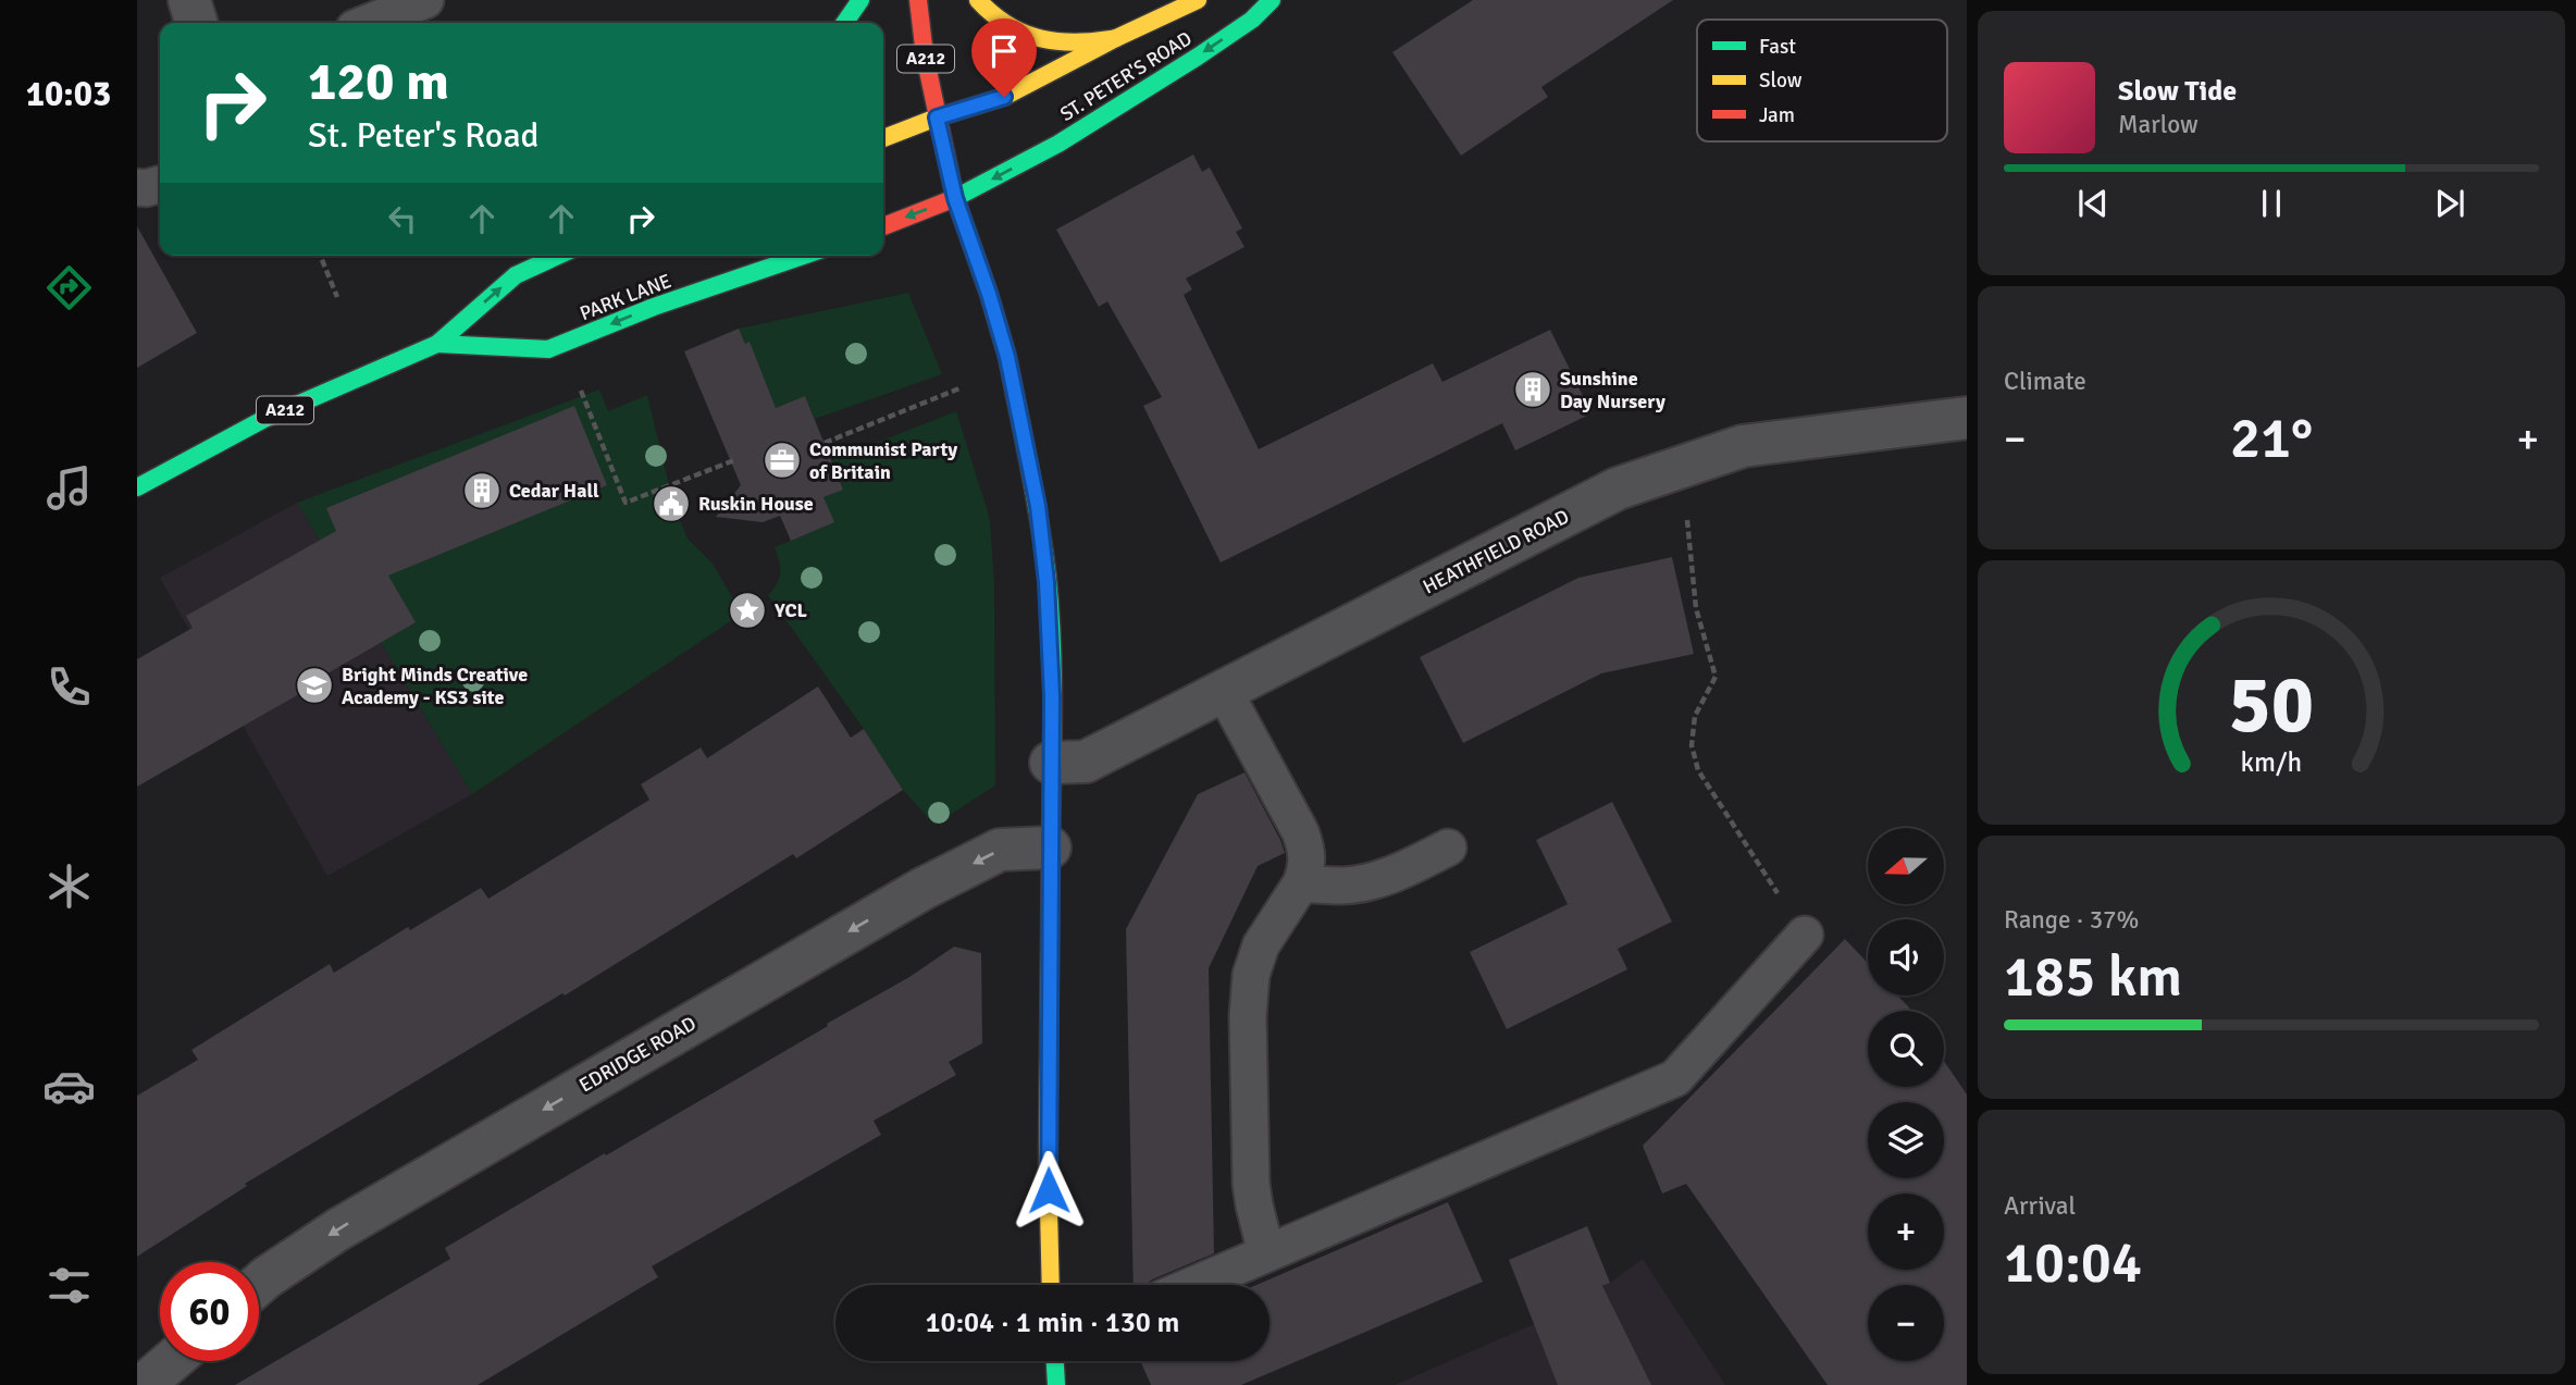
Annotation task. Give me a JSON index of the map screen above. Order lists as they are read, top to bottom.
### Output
{
  "streets": {
    "main road": ["A212", "ST. PETER'S ROAD", "PARK LANE"],
    "street": ["HEATHFIELD ROAD", "EDRIDGE ROAD"]
  },
  "crossings": [
    ["A212", "ST. PETER'S ROAD"],
    ["A212", "HEATHFIELD ROAD"],
    ["A212", "EDRIDGE ROAD"]
  ],
  "one_way": ["EDRIDGE ROAD"],
  "places": {
    "building": ["Sunshine Day Nursery", "Cedar Hall"],
    "office": ["Communist Party of Britain"],
    "public building": ["Ruskin House"],
    "place": ["YCL"],
    "school or university": ["Bright Minds Creative Academy - KS3 site"]
  },
  "legend": ["Fast", "Slow", "Jam"],
  "north": "left",
  "page": {
    "tabs": "10:03",
    "turn": ["120 m", "St. Peter's Road"],
    "song": ["Slow Tide", "Marlow"],
    "tile": [
      "Climate",
      ["Range · 37%", "185 km"],
      ["Arrival", "10:04"]
    ],
    "heat": ["−", "21°", "+"],
    "map_buttons": ["+", "−"],
    "limit": "60",
    "trip": "10:04 · 1 min · 130 m",
    "gauge": ["50", "km/h"]
  }
}
